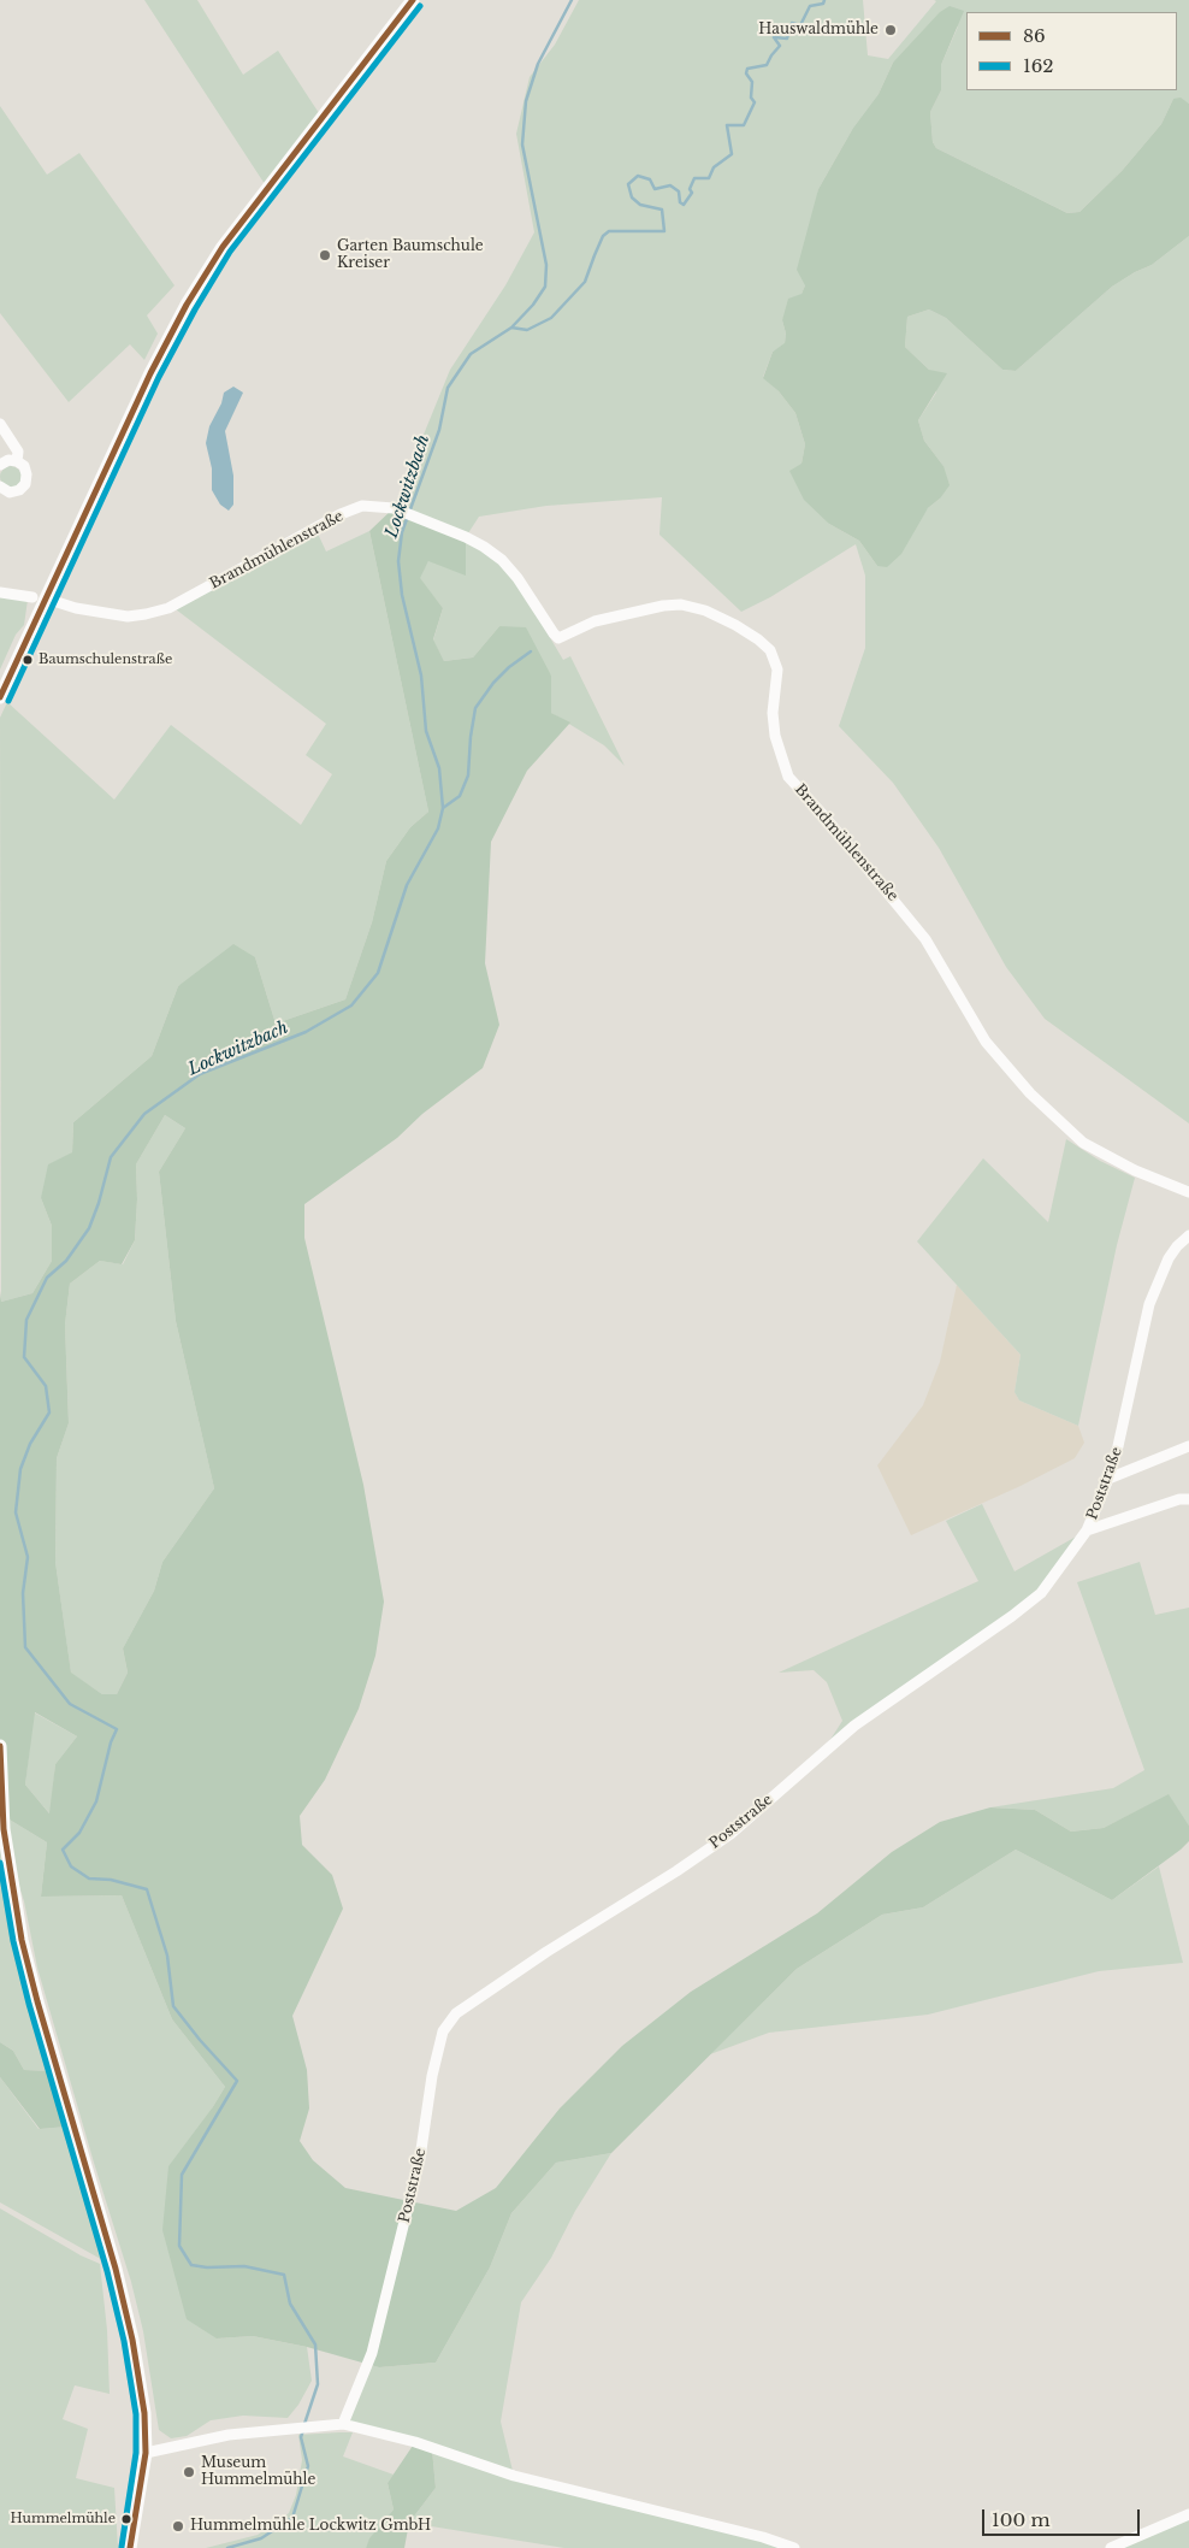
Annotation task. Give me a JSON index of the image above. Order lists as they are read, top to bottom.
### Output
{
  "streets": {
    "street": ["Brandmühlenstraße", "Poststraße"]
  },
  "water": ["Lockwitzbach"],
  "places": [
    "Hauswaldmühle",
    "Garten Baumschule Kreiser",
    "Baumschulenstraße",
    "Museum Hummelmühle",
    "Hummelmühle",
    "Hummelmühle Lockwitz GmbH"
  ],
  "lines": ["transit line 86", "transit line 162"],
  "legend": ["86", "162"],
  "scale_bar": "100 m"
}
